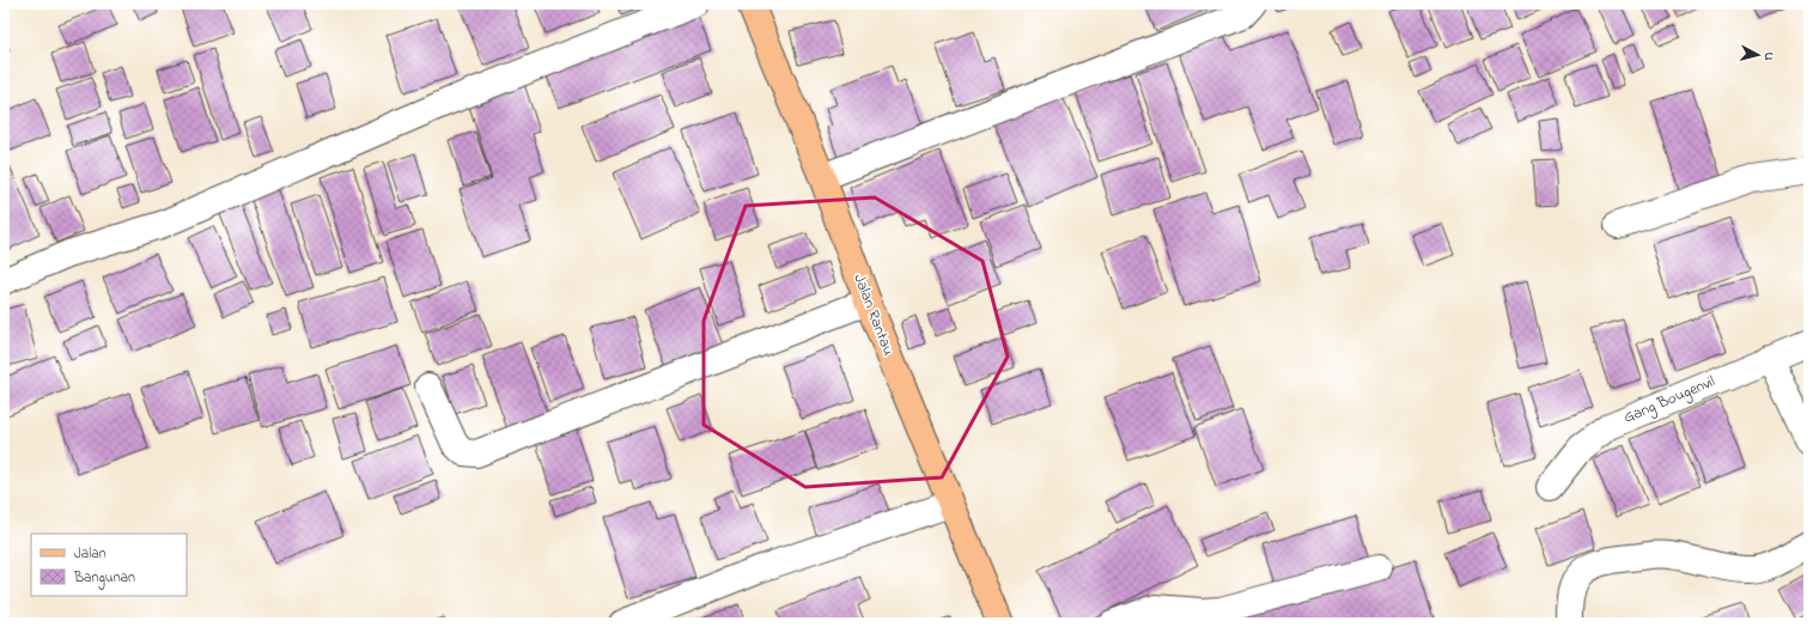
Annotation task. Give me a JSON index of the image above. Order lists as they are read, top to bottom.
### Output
{
  "streets": {
    "main road": ["Jalan Rantau"],
    "street": ["Gang Bougenvil"]
  },
  "legend": ["Jalan", "Bangunan"],
  "north": "right"
}
